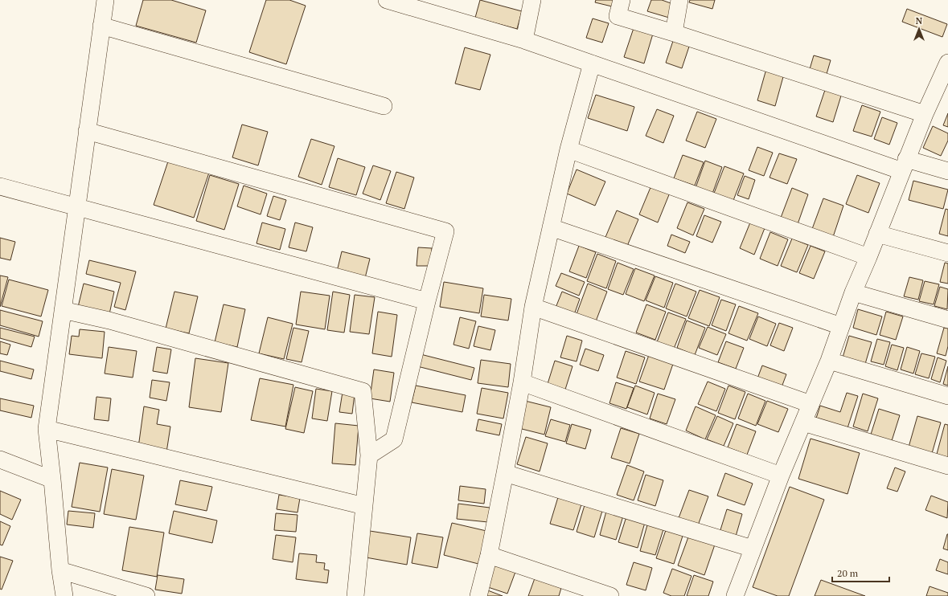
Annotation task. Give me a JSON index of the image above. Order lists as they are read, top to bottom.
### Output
{
  "scale_bar": "20 m",
  "north": "top"
}
